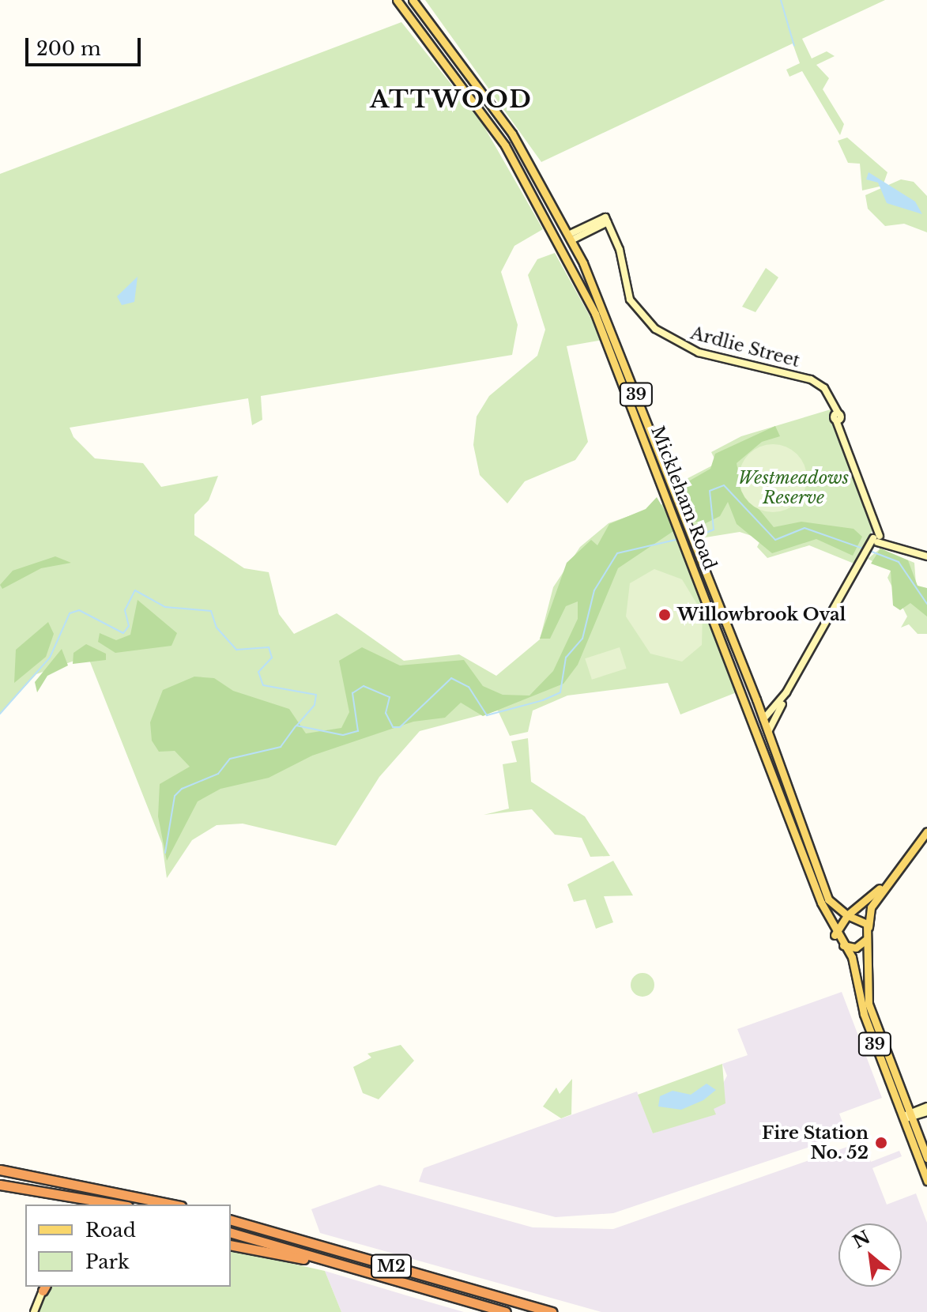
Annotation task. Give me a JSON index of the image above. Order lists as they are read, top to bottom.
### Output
{
  "streets": {
    "highway": ["M2"],
    "main road": ["39", "Mickleham Road"],
    "street": ["Ardlie Street"]
  },
  "crossings": [
    ["39", "Mickleham Road"]
  ],
  "districts": ["ATTWOOD"],
  "parks": ["Westmeadows Reserve"],
  "places": ["Willowbrook Oval", "Fire Station No. 52"],
  "legend": ["Road", "Park"],
  "scale_bar": "200 m",
  "north": "top left"
}
